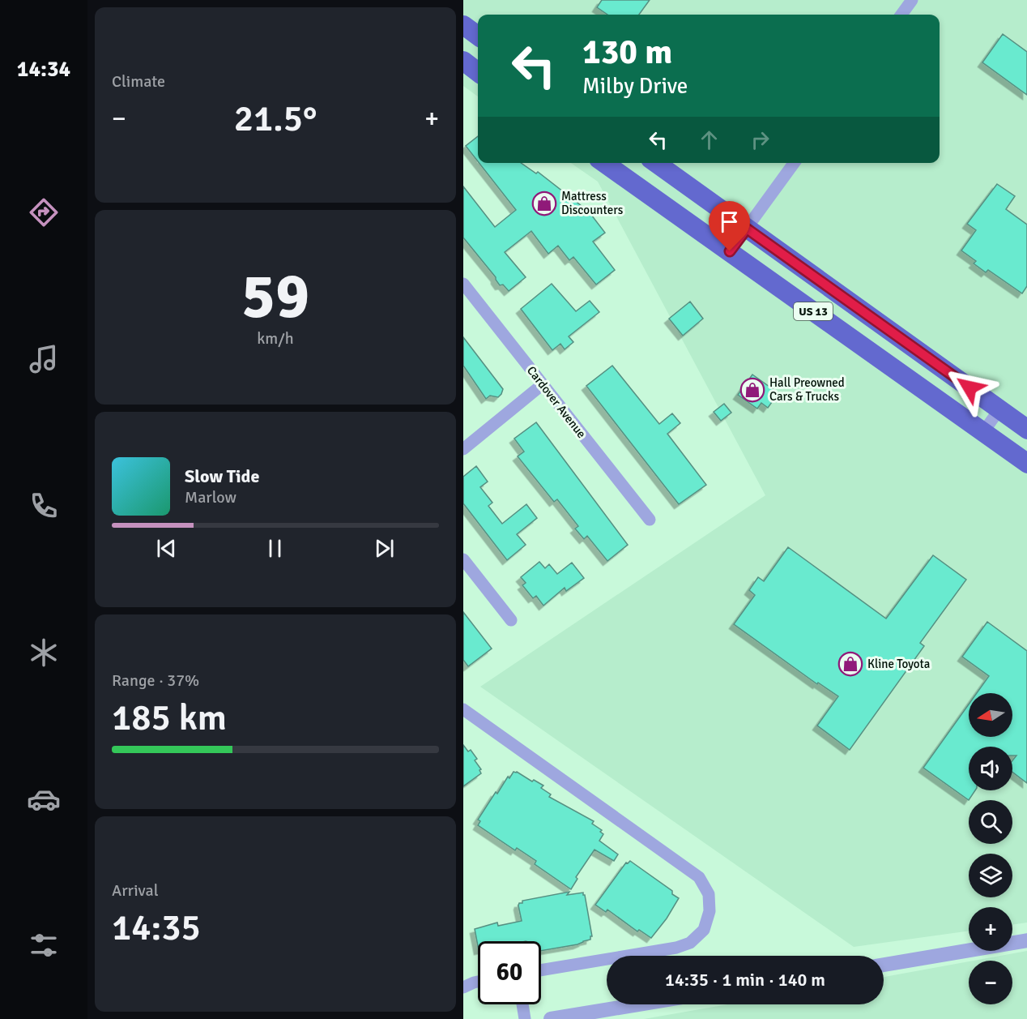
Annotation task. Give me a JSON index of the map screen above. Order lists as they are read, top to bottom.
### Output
{
  "streets": {
    "main road": ["US 13"],
    "street": ["Cardover Avenue"]
  },
  "places": {
    "shop": ["Mattress Discounters", "Hall Preowned Cars & Trucks", "Kline Toyota"]
  },
  "north": "left",
  "page": {
    "tabs": "14:34",
    "tile": [
      "Climate",
      ["59", "km/h"],
      ["Range · 37%", "185 km"],
      ["Arrival", "14:35"]
    ],
    "turn": ["130 m", "Milby Drive"],
    "heat": ["−", "21.5°", "+"],
    "song": ["Slow Tide", "Marlow"],
    "map_buttons": ["+", "−"],
    "limit": "60",
    "trip": "14:35 · 1 min · 140 m"
  }
}
